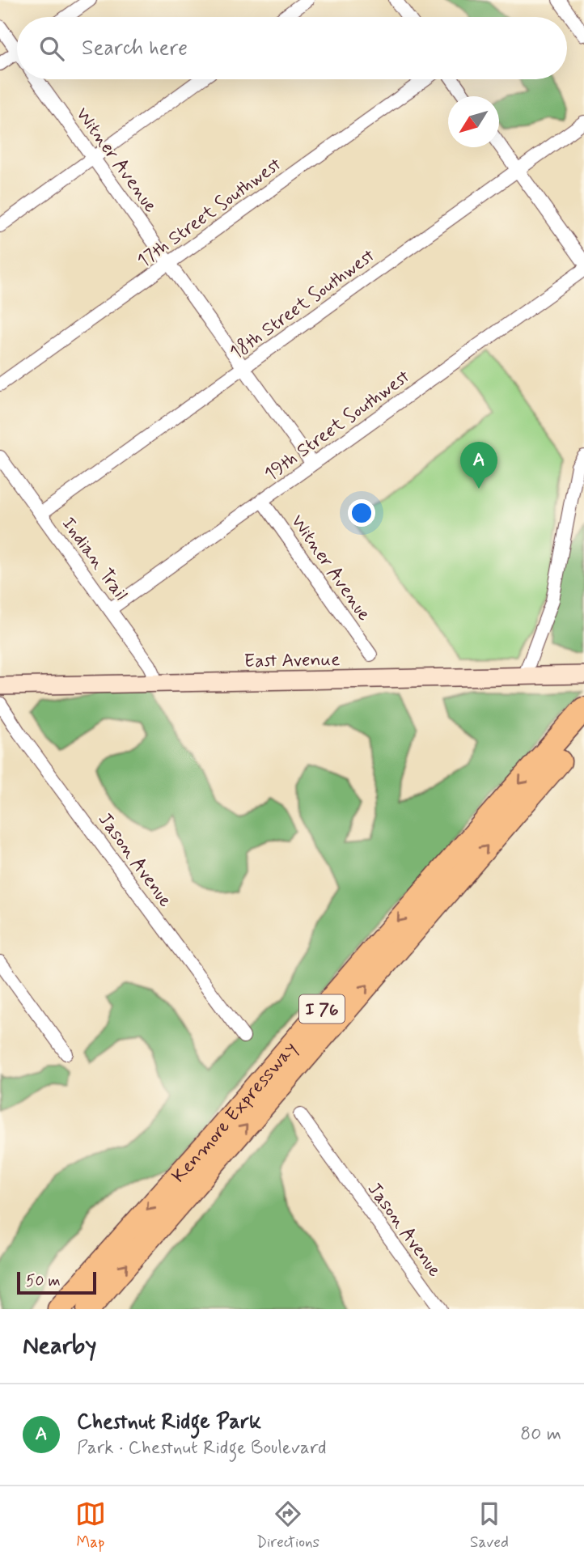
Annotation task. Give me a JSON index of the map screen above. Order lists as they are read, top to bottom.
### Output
{
  "streets": {
    "highway": ["I 76", "Kenmore Expressway"],
    "main road": ["East Avenue"],
    "street": [
      "Witner Avenue",
      "17th Street Southwest",
      "18th Street Southwest",
      "19th Street Southwest",
      "Indian Trail",
      "Jason Avenue"
    ]
  },
  "crossings": [
    ["Witner Avenue", "17th Street Southwest"],
    ["Witner Avenue", "18th Street Southwest"],
    ["Witner Avenue", "19th Street Southwest"],
    ["18th Street Southwest", "Indian Trail"],
    ["19th Street Southwest", "Indian Trail"],
    ["Indian Trail", "East Avenue"]
  ],
  "scale_bar": "50 m",
  "north": "bottom left",
  "page": {
    "search": "Search here",
    "pins": "A",
    "scale": "50 m",
    "heading": "Nearby",
    "list": [
      {
        "mark": "A",
        "name": "Chestnut Ridge Park",
        "note": "Park · Chestnut Ridge Boulevard",
        "value": "80 m"
      }
    ],
    "nav": ["Map", "Directions", "Saved"]
  }
}
